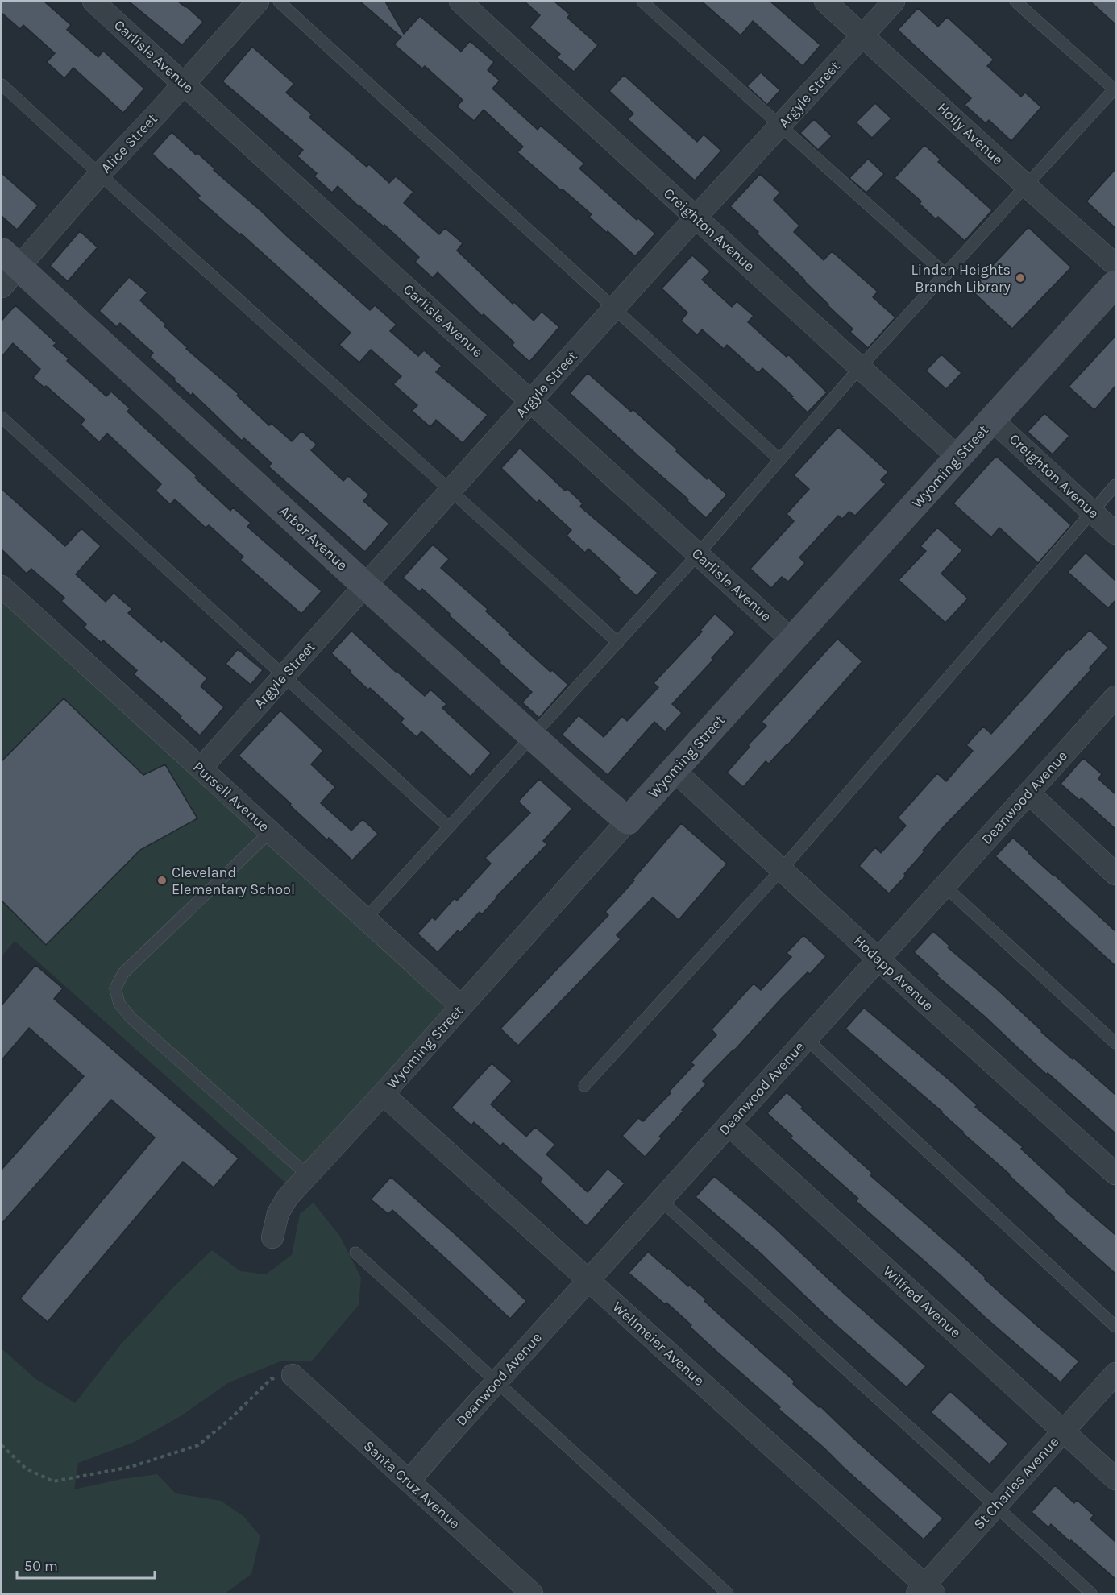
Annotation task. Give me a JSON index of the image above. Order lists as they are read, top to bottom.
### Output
{
  "streets": {
    "street": [
      "Carlisle Avenue",
      "Argyle Street",
      "Holly Avenue",
      "Alice Street",
      "Creighton Avenue",
      "Wyoming Street",
      "Arbor Avenue",
      "Pursell Avenue",
      "Deanwood Avenue",
      "Hodapp Avenue",
      "Wilfred Avenue",
      "Wellmeier Avenue",
      "St Charles Avenue",
      "Santa Cruz Avenue"
    ]
  },
  "crossings": [
    ["Carlisle Avenue", "Argyle Street"],
    ["Carlisle Avenue", "Alice Street"],
    ["Carlisle Avenue", "Wyoming Street"],
    ["Argyle Street", "Holly Avenue"],
    ["Argyle Street", "Creighton Avenue"],
    ["Argyle Street", "Arbor Avenue"],
    ["Argyle Street", "Pursell Avenue"],
    ["Alice Street", "Arbor Avenue"],
    ["Creighton Avenue", "Wyoming Street"],
    ["Wyoming Street", "Arbor Avenue"],
    ["Wyoming Street", "Pursell Avenue"],
    ["Wyoming Street", "Hodapp Avenue"],
    ["Wyoming Street", "Wellmeier Avenue"],
    ["Deanwood Avenue", "Hodapp Avenue"],
    ["Deanwood Avenue", "Wilfred Avenue"],
    ["Deanwood Avenue", "Wellmeier Avenue"],
    ["Deanwood Avenue", "Santa Cruz Avenue"],
    ["Wilfred Avenue", "St Charles Avenue"],
    ["Wellmeier Avenue", "St Charles Avenue"]
  ],
  "places": ["Linden Heights Branch Library", "Cleveland Elementary School"],
  "scale_bar": "50 m"
}
